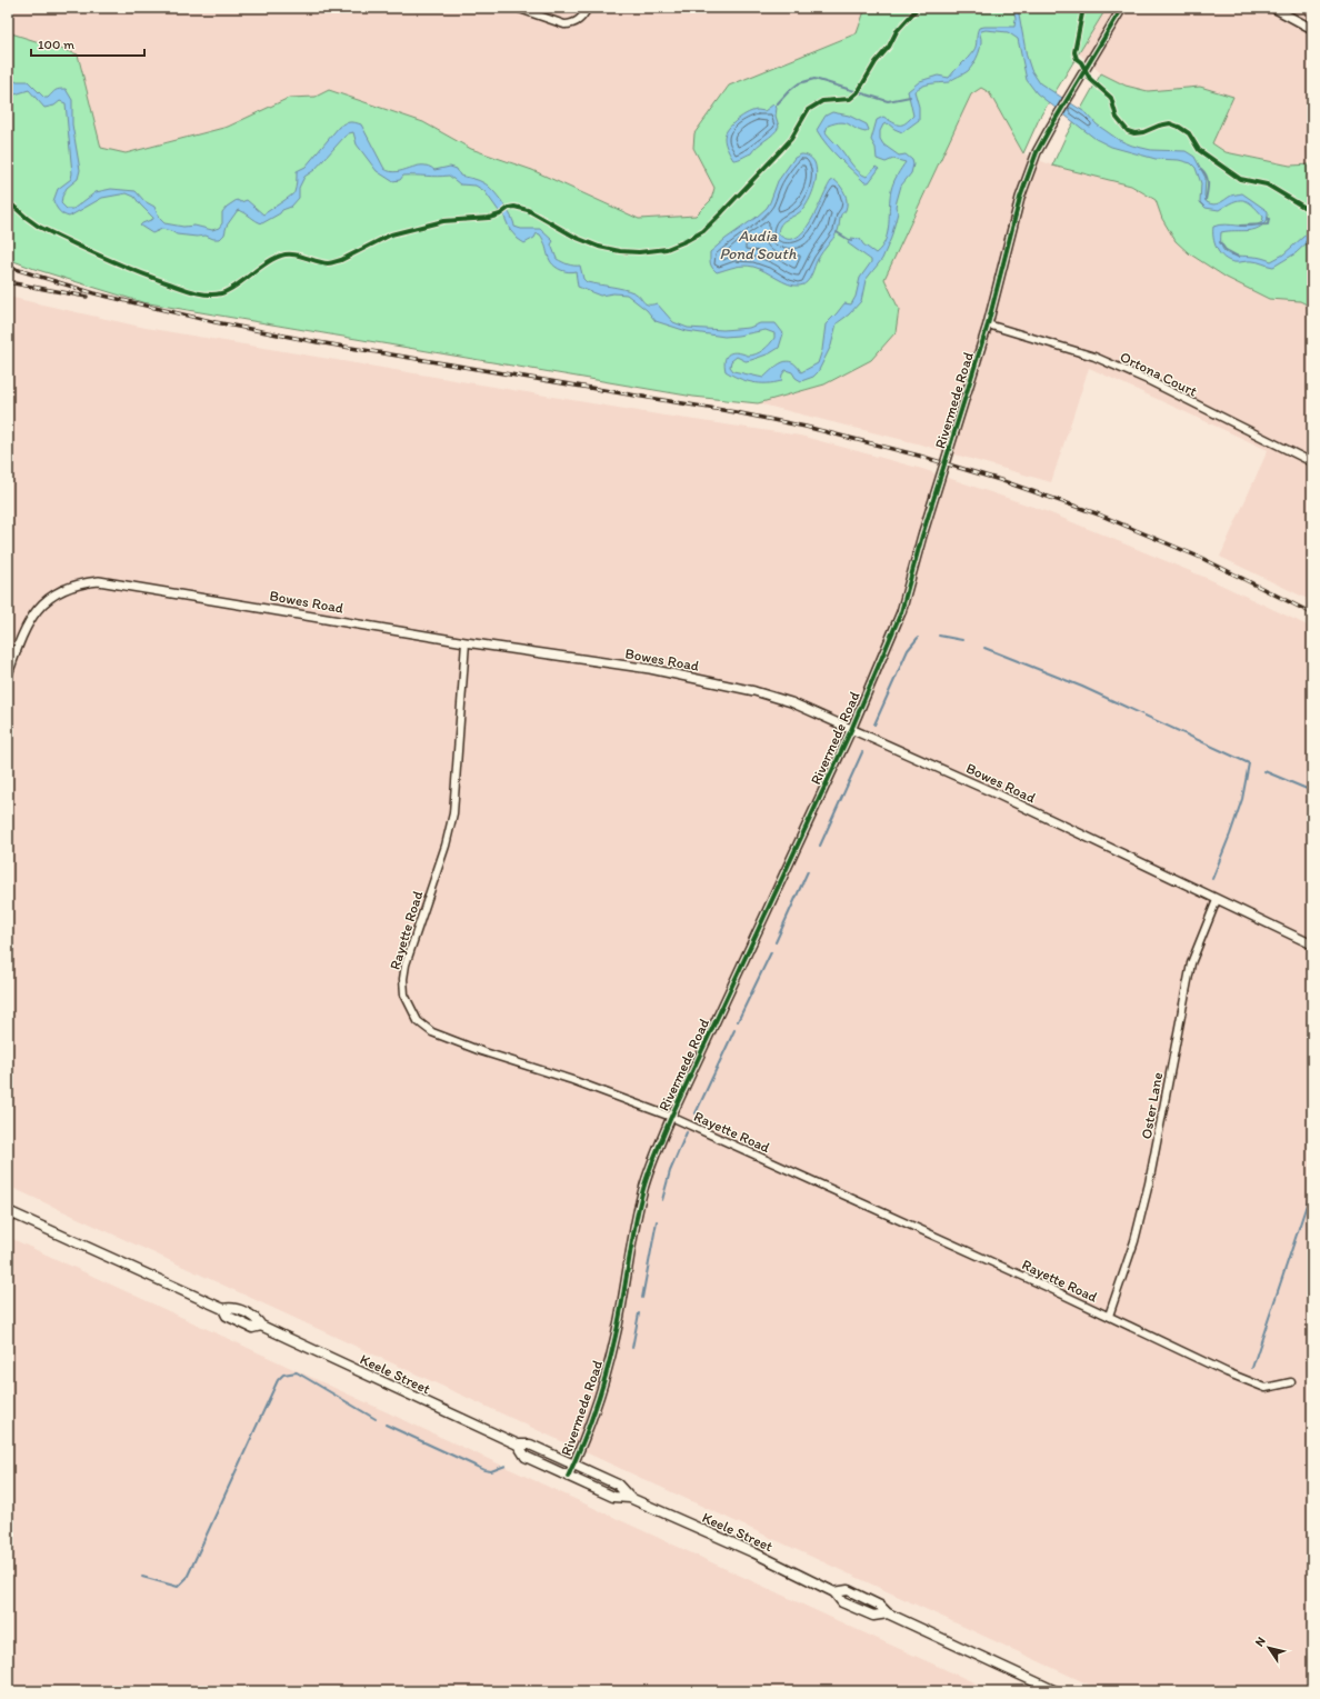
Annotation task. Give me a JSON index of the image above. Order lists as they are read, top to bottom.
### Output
{
  "streets": {
    "main road": ["Keele Street"],
    "street": [
      "Ortona Court",
      "Rivermede Road",
      "Bowes Road",
      "Rayette Road",
      "Oster Lane"
    ]
  },
  "crossings": [
    ["Ortona Court", "Rivermede Road"],
    ["Rivermede Road", "Bowes Road"],
    ["Rivermede Road", "Rayette Road"],
    ["Rivermede Road", "Keele Street"],
    ["Bowes Road", "Rayette Road"],
    ["Bowes Road", "Oster Lane"],
    ["Rayette Road", "Oster Lane"]
  ],
  "water": ["Audia Pond South"],
  "scale_bar": "100 m",
  "north": "top left"
}
